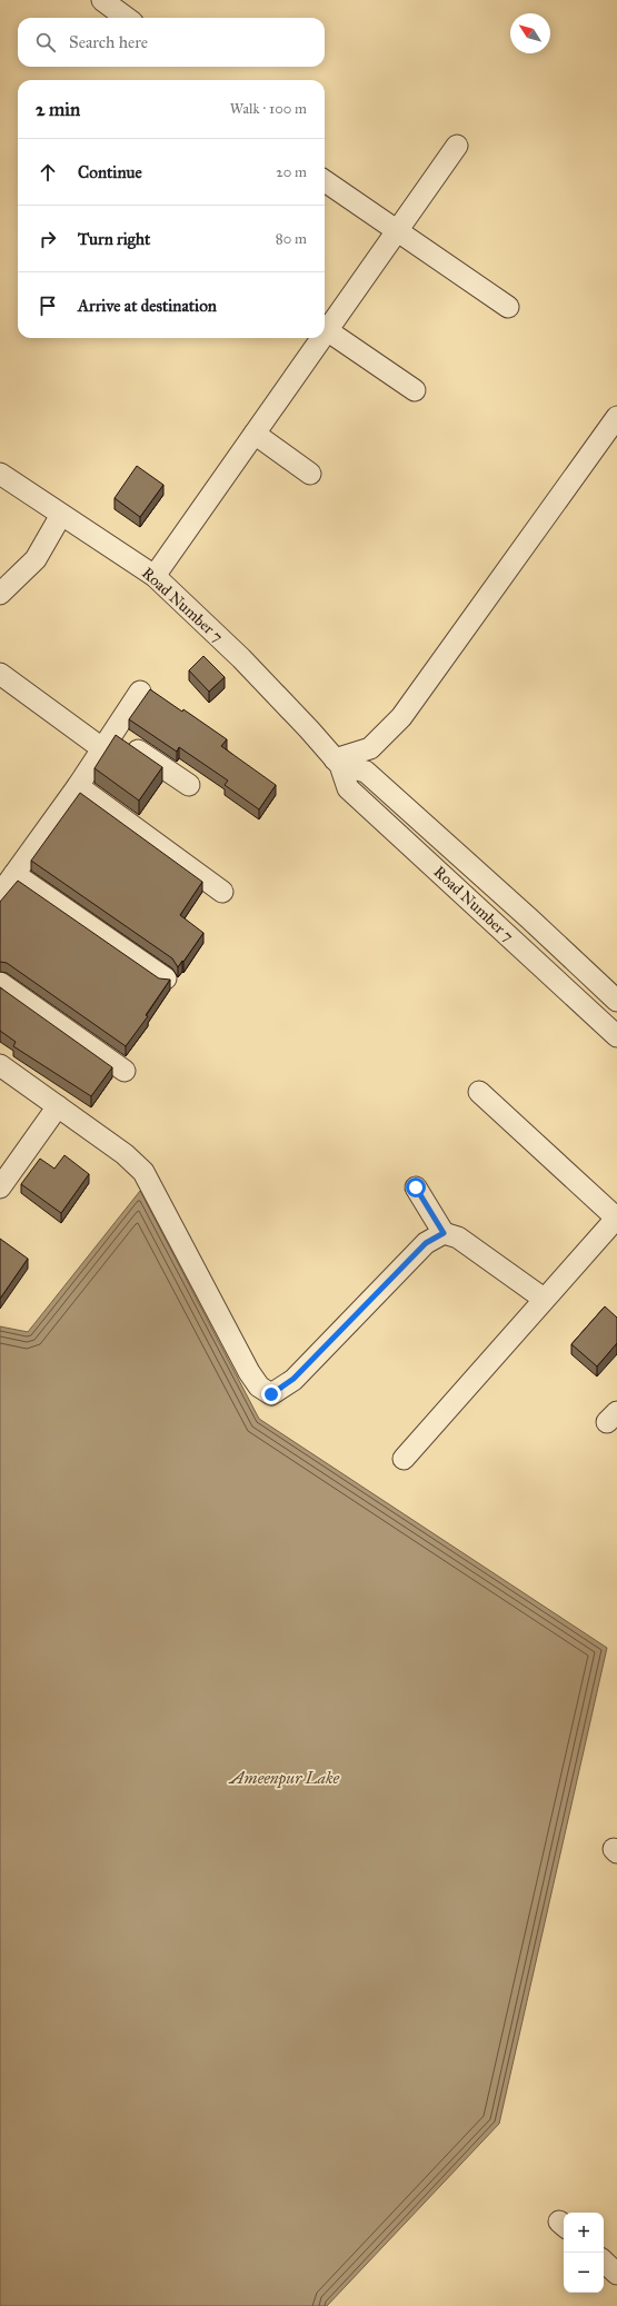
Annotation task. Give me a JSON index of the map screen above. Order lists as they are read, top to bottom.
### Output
{
  "streets": {
    "street": ["Road Number 7"]
  },
  "water": ["Ameenpur Lake"],
  "north": "top left",
  "page": {
    "search": "Search here",
    "heading": ["2 min", "Walk · 100 m"],
    "list": [
      ["Continue", "20 m"],
      ["Turn right", "80 m"],
      "Arrive at destination"
    ],
    "map_buttons": ["+", "−"]
  }
}
